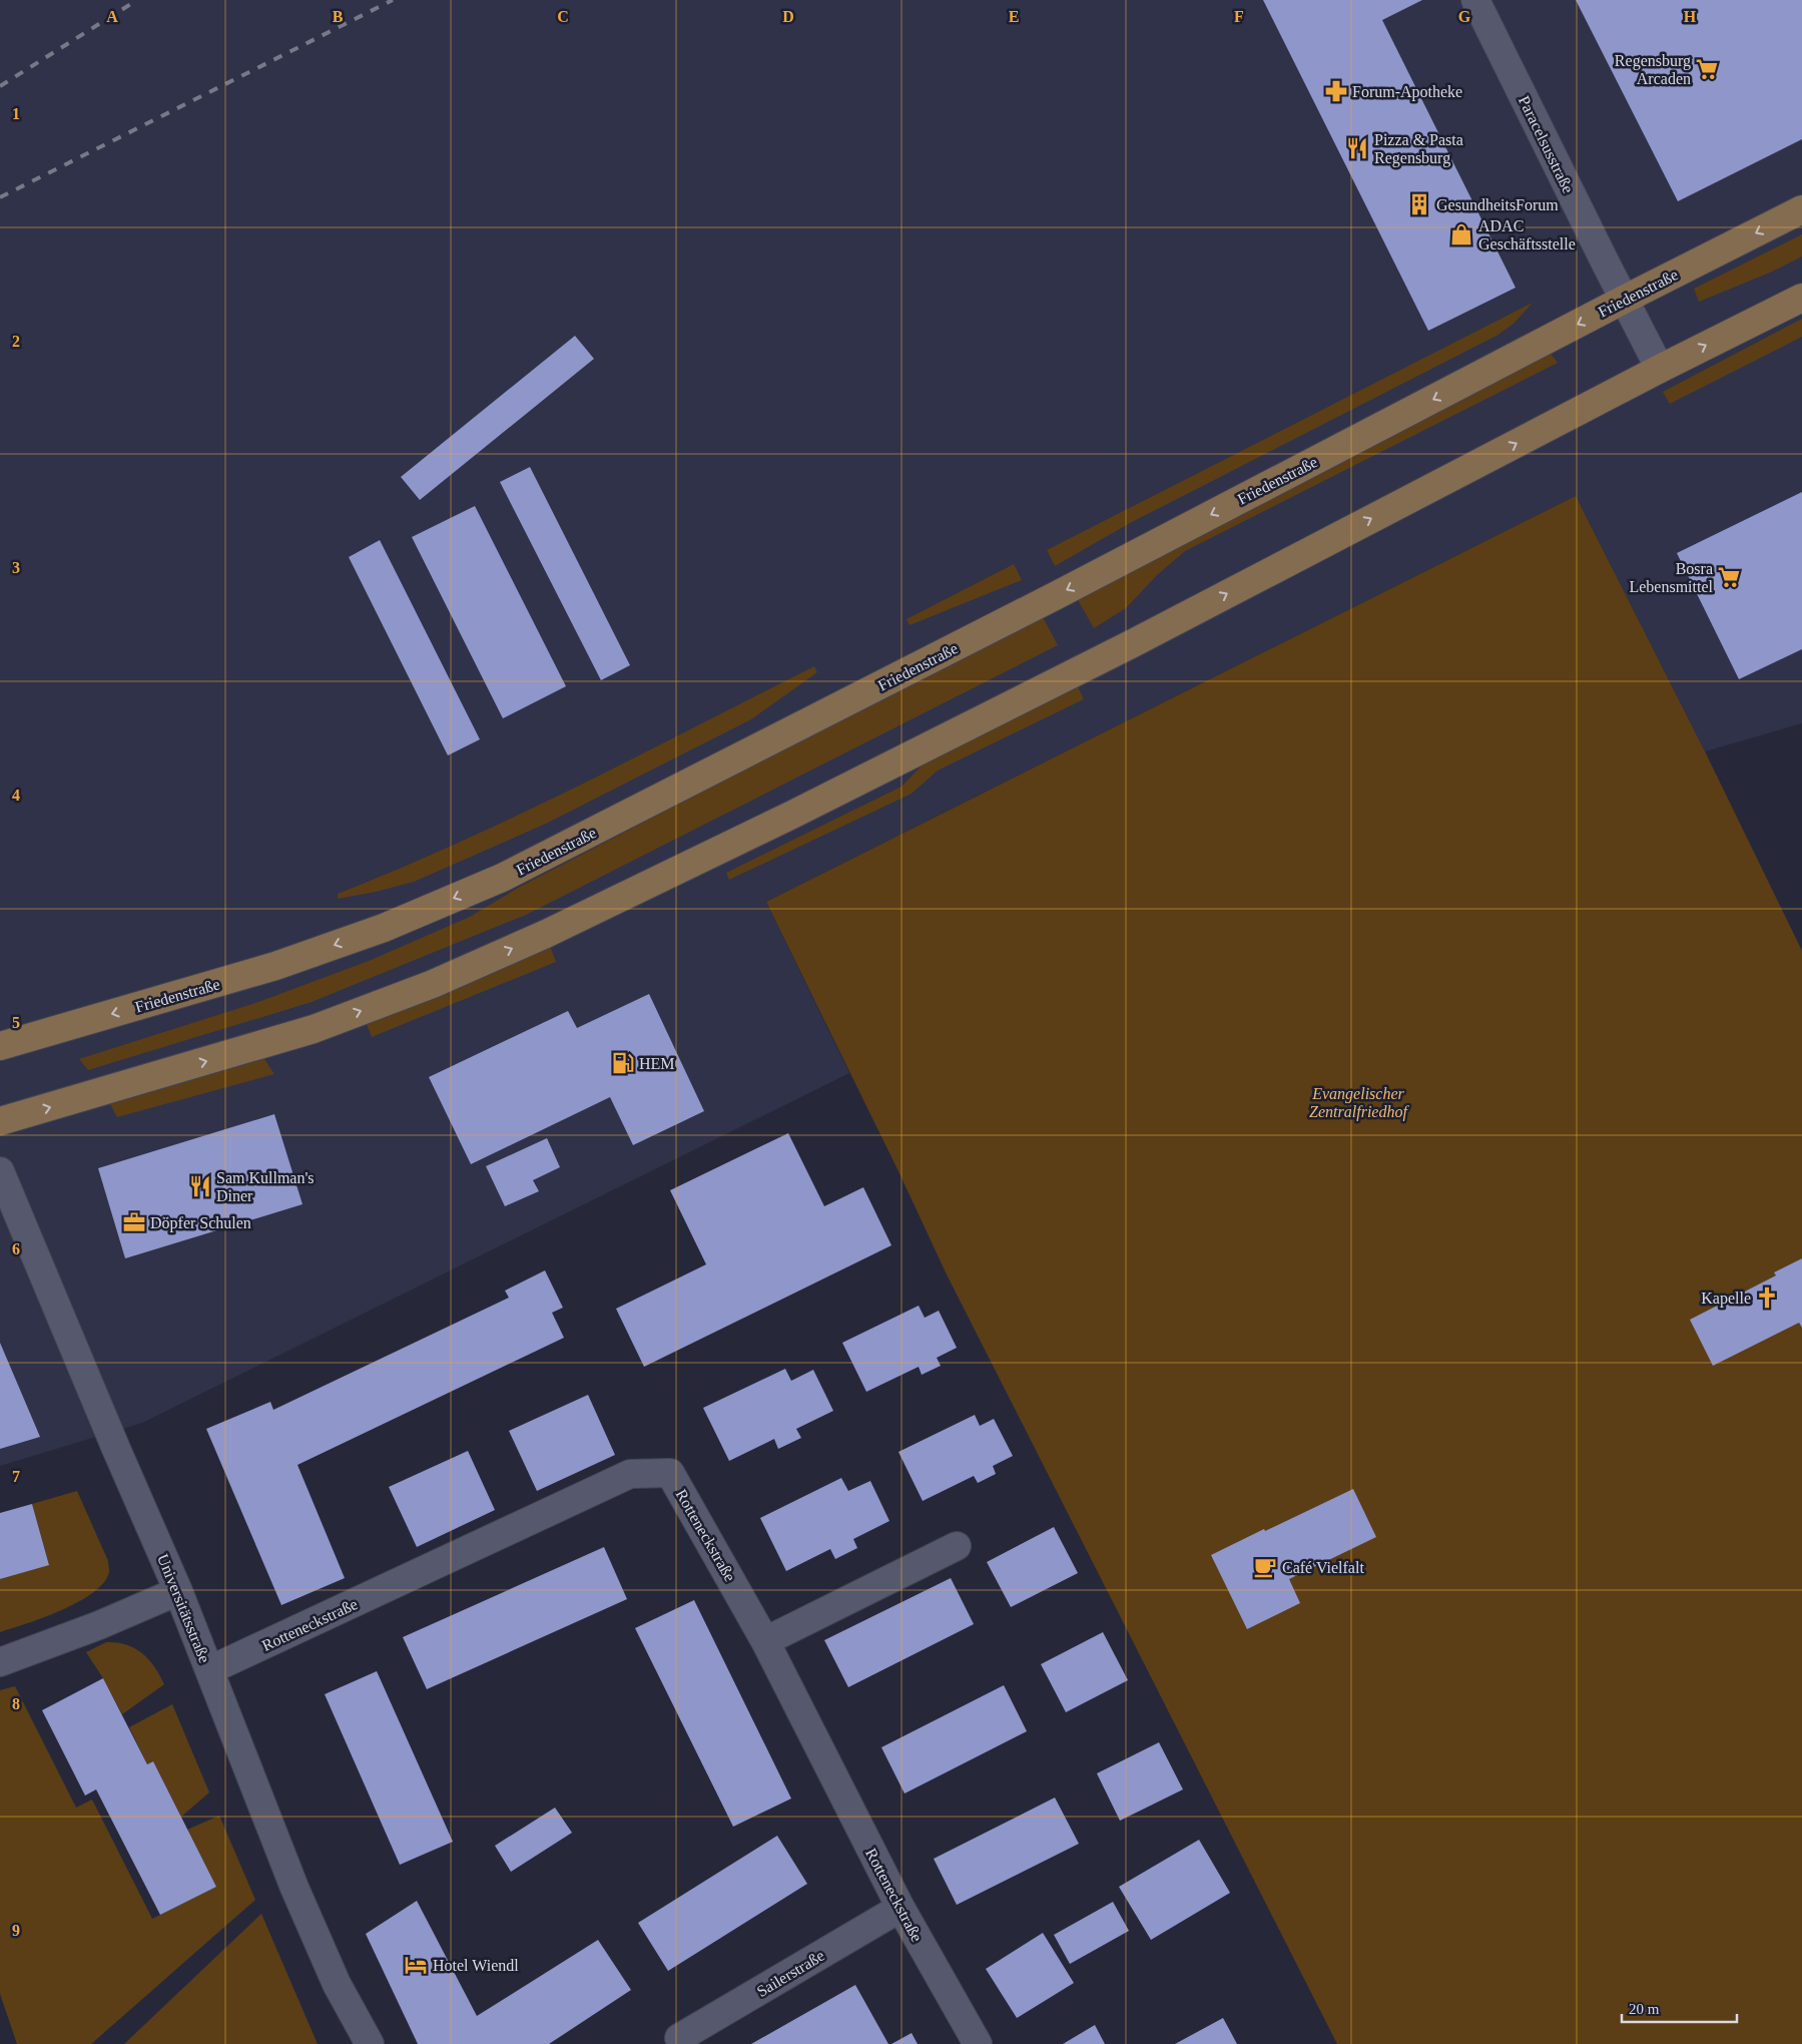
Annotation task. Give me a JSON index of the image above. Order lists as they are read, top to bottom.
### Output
{
  "streets": {
    "main road": ["Friedenstraße"],
    "street": [
      "Paracelsusstraße",
      "Rotteneckstraße",
      "Universitätsstraße",
      "Sailerstraße"
    ]
  },
  "crossings": [
    ["Paracelsusstraße", "Friedenstraße"],
    ["Rotteneckstraße", "Universitätsstraße"],
    ["Rotteneckstraße", "Sailerstraße"]
  ],
  "parks": ["Evangelischer Zentralfriedhof"],
  "places": {
    "supermarket": ["Regensburg Arcaden", "Bosra Lebensmittel"],
    "pharmacy": ["Forum-Apotheke"],
    "restaurant": ["Pizza & Pasta Regensburg", "Sam Kullman's Diner"],
    "building": ["GesundheitsForum"],
    "shop": ["ADAC Geschäftsstelle"],
    "fuel station": ["HEM"],
    "office": ["Döpfer Schulen"],
    "church": ["Kapelle"],
    "cafe": ["Café Vielfalt"],
    "hotel": ["Hotel Wiendl"]
  },
  "scale_bar": "20 m",
  "grid": {
    "columns": [
      "A",
      "B",
      "C",
      "D",
      "E",
      "F",
      "G",
      "H"
    ],
    "rows": [
      "1",
      "2",
      "3",
      "4",
      "5",
      "6",
      "7",
      "8",
      "9"
    ]
  }
}
